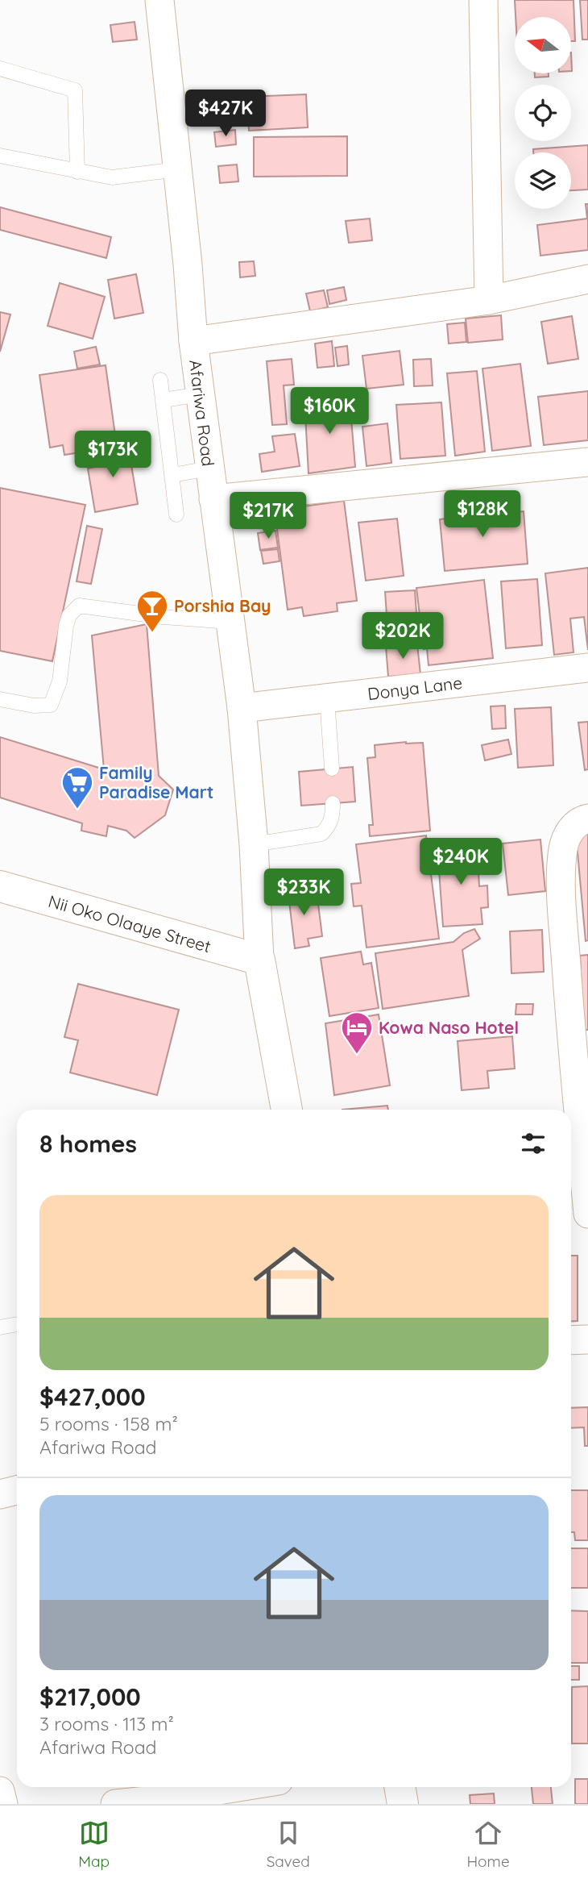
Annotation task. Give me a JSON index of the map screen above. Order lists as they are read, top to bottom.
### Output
{
  "streets": {
    "street": ["Afariwa Road", "Donya Lane", "Nii Oko Olaaye Street"]
  },
  "crossings": [
    ["Afariwa Road", "Donya Lane"],
    ["Afariwa Road", "Nii Oko Olaaye Street"]
  ],
  "places": {
    "bar": ["Porshia Bay"],
    "supermarket": ["Family Paradise Mart"],
    "hotel": ["Kowa Naso Hotel"]
  },
  "north": "left",
  "page": {
    "price": [
      "$427K",
      "$160K",
      "$173K",
      "$128K",
      "$217K",
      "$202K",
      "$240K",
      "$233K"
    ],
    "heading": "8 homes",
    "list": [
      {
        "name": "$427,000",
        "note": "5 rooms · 158 m² · Afariwa Road"
      },
      {
        "name": "$217,000",
        "note": "3 rooms · 113 m² · Afariwa Road"
      }
    ],
    "tabs": ["Map", "Saved", "Home"]
  }
}
